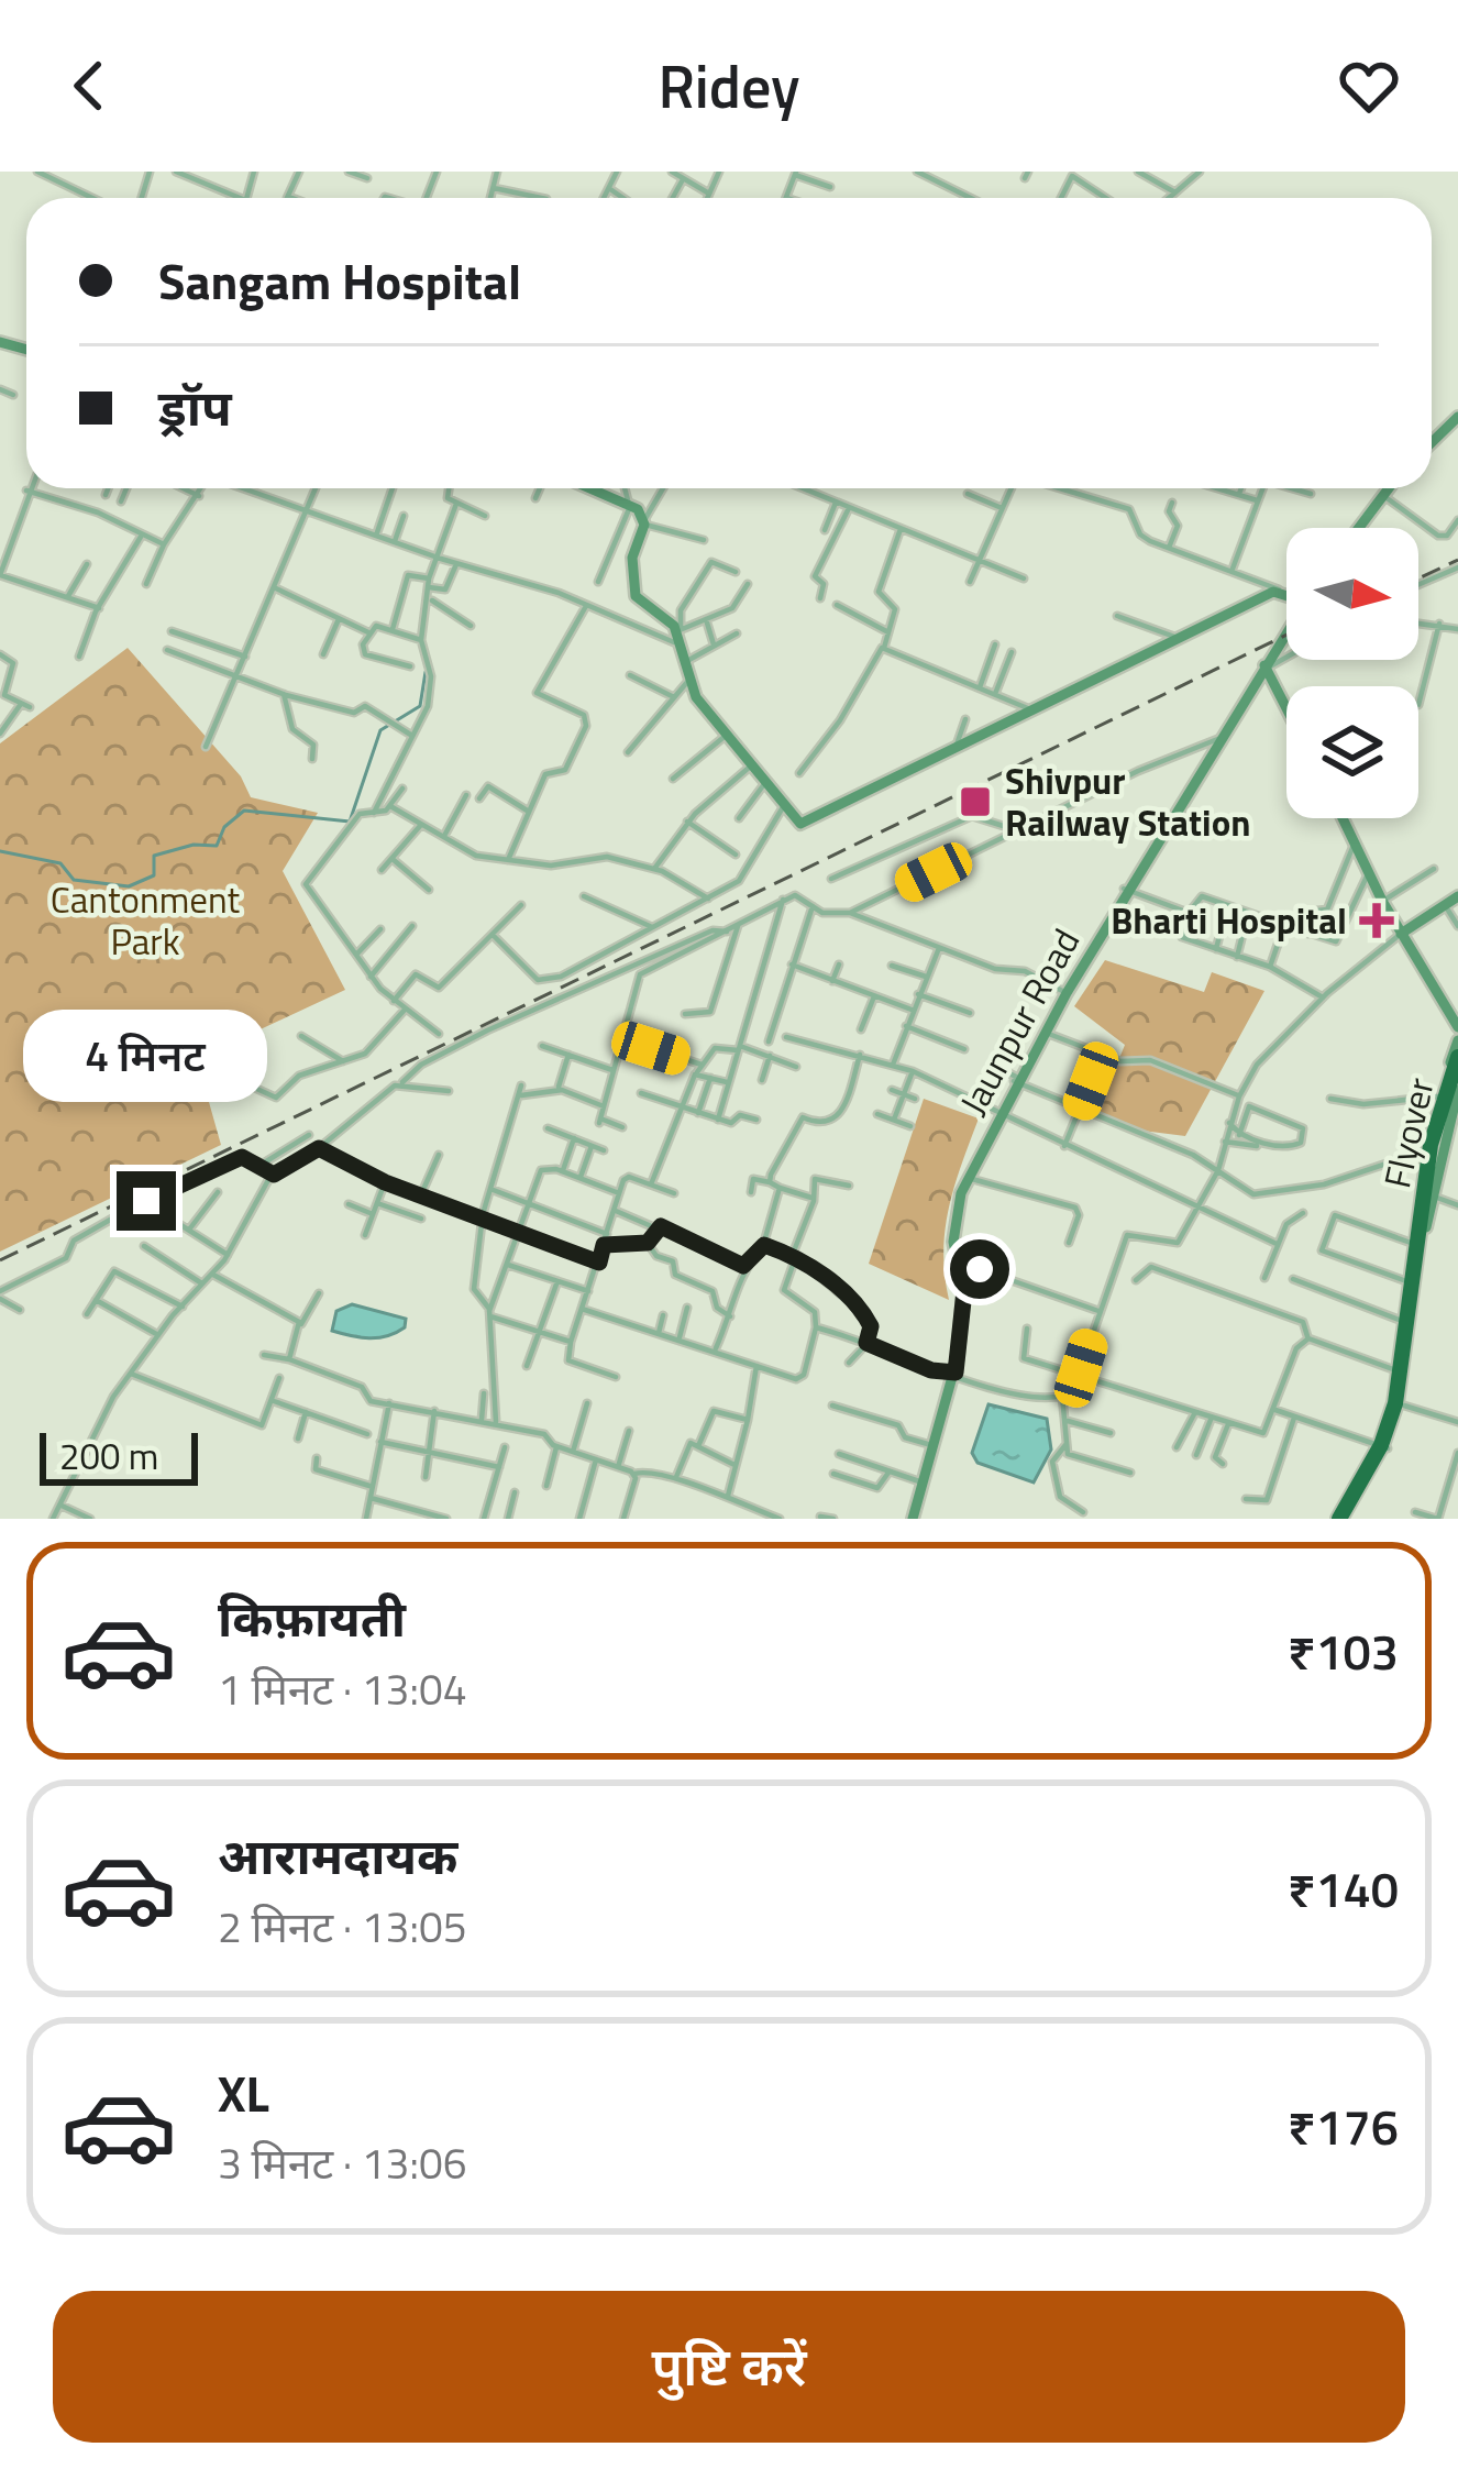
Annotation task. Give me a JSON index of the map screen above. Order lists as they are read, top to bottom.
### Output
{
  "streets": {
    "highway": ["Flyover"],
    "street": ["Jaunpur Road"]
  },
  "parks": ["Cantonment Park"],
  "places": {
    "transit": ["Shivpur Railway Station"],
    "health": ["Bharti Hospital"]
  },
  "scale_bar": "200 m",
  "north": "right",
  "page": {
    "header": "Ridey",
    "banner": ["Sangam Hospital", "ड्रॉप"],
    "bubble": "4 मिनट",
    "scale": "200 m",
    "list": [
      {
        "name": "किफ़ायती",
        "note": "1 मिनट · 13:04",
        "value": "₹103"
      },
      {
        "name": "आरामदायक",
        "note": "2 मिनट · 13:05",
        "value": "₹140"
      },
      {
        "name": "XL",
        "note": "3 मिनट · 13:06",
        "value": "₹176"
      }
    ],
    "buttons": "पुष्टि करें"
  }
}
